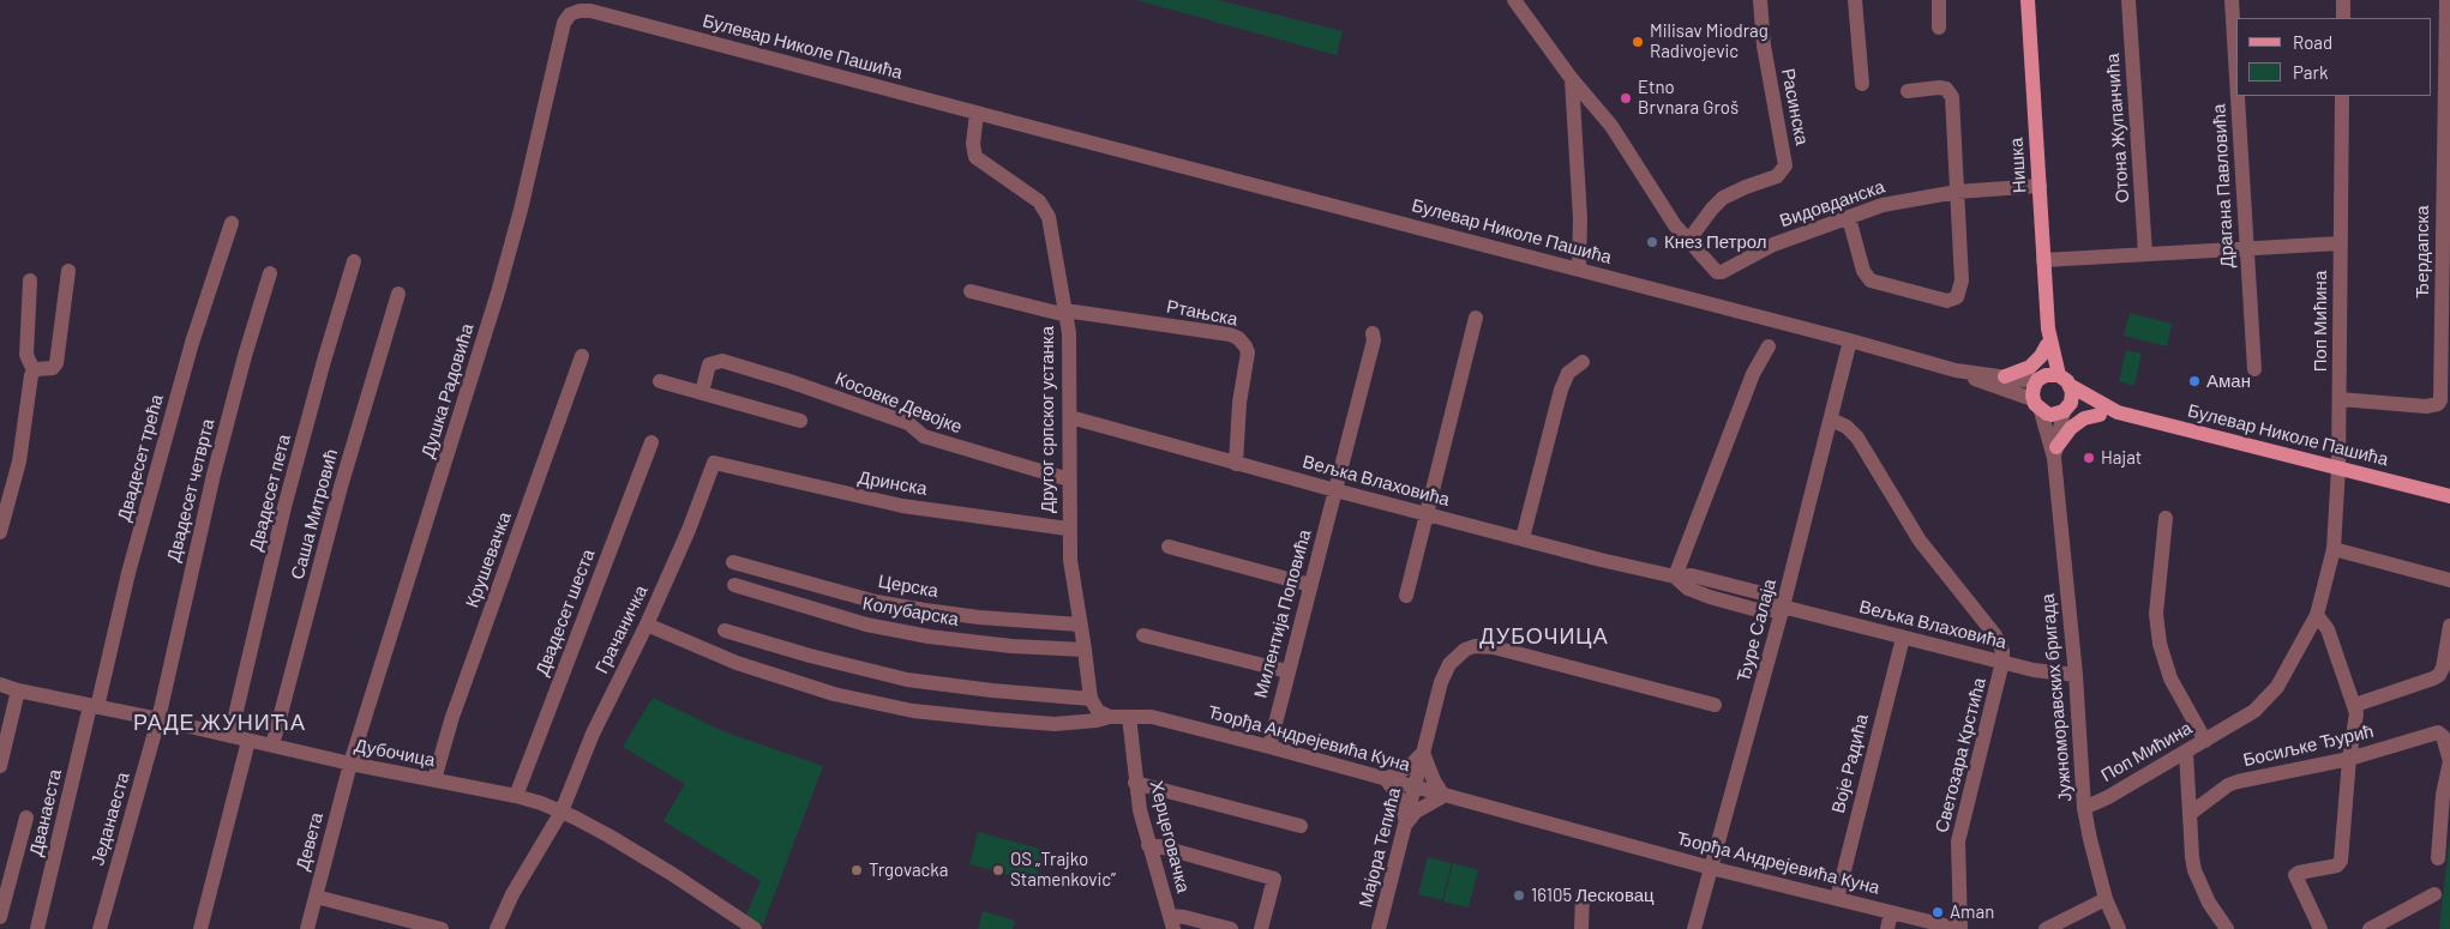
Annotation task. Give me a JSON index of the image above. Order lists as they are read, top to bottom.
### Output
{
  "streets": {
    "main road": ["Булевар Николе Пашића", "Нишка"],
    "street": [
      "Расинска",
      "Отона Жупанчића",
      "Драгана Павловића",
      "Видовданска",
      "Ђердапска",
      "Ртањска",
      "Поп Мићина",
      "Душка Радовића",
      "Косовке Девојке",
      "Другог српског устанка",
      "Двадесет трећа",
      "Вељка Влаховића",
      "Дринска",
      "Двадесет четврта",
      "Двадесет пета",
      "Саша Митровић",
      "Крушевачка",
      "Церска",
      "Колубарска",
      "Двадесет шеста",
      "Милентија Поповића",
      "Грачаничка",
      "Ђуре Салаја",
      "Јужноморавских бригада",
      "Ђорђа Андрејевића Куна",
      "Босиљке Ђурић",
      "Дубочица",
      "Светозара Крстића",
      "Воје Радића",
      "Дванаеста",
      "Једанаеста",
      "Херцеговачка",
      "Девета",
      "Мајора Тепића"
    ]
  },
  "crossings": [
    ["Булевар Николе Пашића", "Поп Мићина"],
    ["Булевар Николе Пашића", "Душка Радовића"],
    ["Булевар Николе Пашића", "Другог српског устанка"],
    ["Булевар Николе Пашића", "Ђуре Салаја"],
    ["Булевар Николе Пашића", "Јужноморавских бригада"],
    ["Расинска", "Видовданска"],
    ["Нишка", "Видовданска"],
    ["Ђердапска", "Поп Мићина"],
    ["Ртањска", "Другог српског устанка"],
    ["Ртањска", "Вељка Влаховића"],
    ["Поп Мићина", "Јужноморавских бригада"],
    ["Душка Радовића", "Дубочица"],
    ["Душка Радовића", "Девета"],
    ["Косовке Девојке", "Другог српског устанка"],
    ["Другог српског устанка", "Вељка Влаховића"],
    ["Другог српског устанка", "Дринска"],
    ["Другог српског устанка", "Церска"],
    ["Другог српског устанка", "Колубарска"],
    ["Двадесет трећа", "Дубочица"],
    ["Двадесет трећа", "Дванаеста"],
    ["Вељка Влаховића", "Милентија Поповића"],
    ["Вељка Влаховића", "Ђуре Салаја"],
    ["Вељка Влаховића", "Јужноморавских бригада"],
    ["Вељка Влаховића", "Светозара Крстића"],
    ["Вељка Влаховића", "Воје Радића"],
    ["Дринска", "Грачаничка"],
    ["Двадесет четврта", "Дубочица"],
    ["Двадесет четврта", "Једанаеста"],
    ["Двадесет пета", "Дубочица"],
    ["Саша Митровић", "Дубочица"],
    ["Крушевачка", "Дубочица"],
    ["Двадесет шеста", "Дубочица"],
    ["Милентија Поповића", "Ђорђа Андрејевића Куна"],
    ["Грачаничка", "Ђорђа Андрејевића Куна"],
    ["Грачаничка", "Дубочица"],
    ["Ђуре Салаја", "Ђорђа Андрејевића Куна"],
    ["Ђорђа Андрејевића Куна", "Светозара Крстића"],
    ["Ђорђа Андрејевића Куна", "Воје Радића"],
    ["Ђорђа Андрејевића Куна", "Херцеговачка"],
    ["Ђорђа Андрејевића Куна", "Мајора Тепића"],
    ["Дубочица", "Дванаеста"],
    ["Дубочица", "Једанаеста"],
    ["Дубочица", "Девета"]
  ],
  "districts": ["ДУБОЧИЦА", "РАДЕ ЖУНИЋА"],
  "places": [
    "Milisav Miodrag Radivojevic",
    "Etno Brvnara Groš",
    "Кнез Петрол",
    "Аман",
    "Hajat",
    "Trgovacka",
    "OS „Trajko Stamenkovic”",
    "16105 Лесковац",
    "Aman"
  ],
  "legend": ["Road", "Park"]
}
